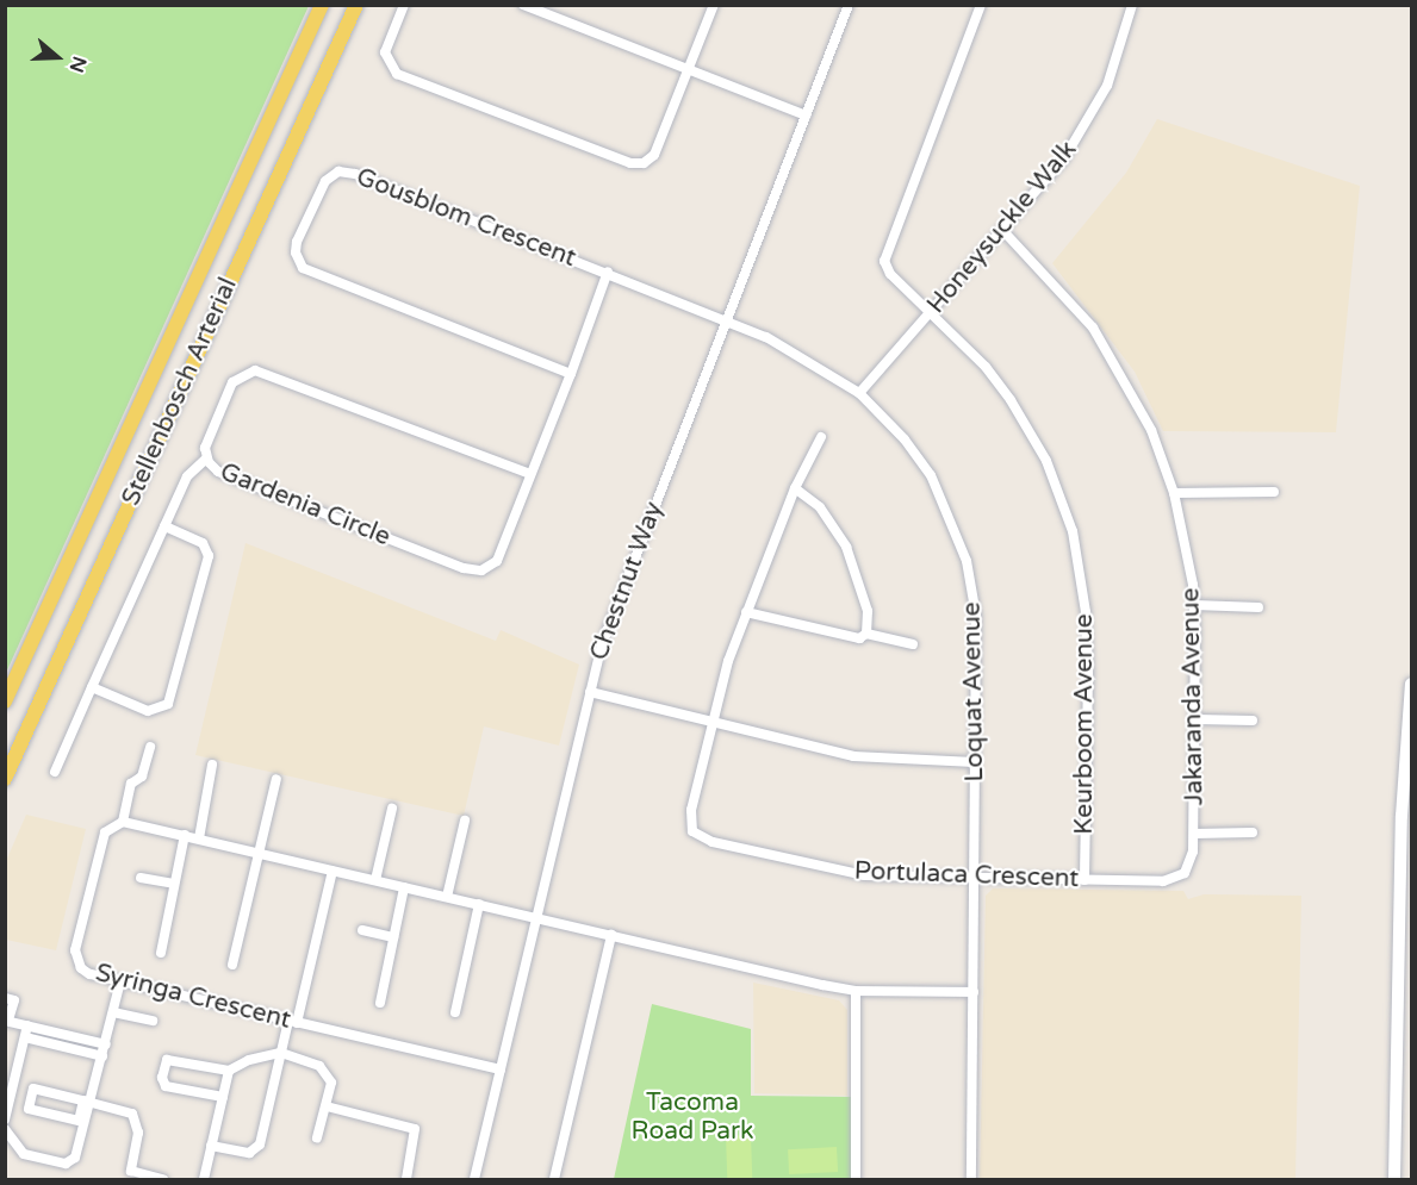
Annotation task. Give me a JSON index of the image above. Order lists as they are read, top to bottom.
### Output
{
  "streets": {
    "main road": ["Stellenbosch Arterial"],
    "street": [
      "Gousblom Crescent",
      "Honeysuckle Walk",
      "Gardenia Circle",
      "Chestnut Way",
      "Loquat Avenue",
      "Jakaranda Avenue",
      "Keurboom Avenue",
      "Portulaca Crescent",
      "Syringa Crescent"
    ]
  },
  "crossings": [
    ["Gousblom Crescent", "Gardenia Circle"],
    ["Gousblom Crescent", "Chestnut Way"],
    ["Gousblom Crescent", "Loquat Avenue"],
    ["Honeysuckle Walk", "Loquat Avenue"],
    ["Honeysuckle Walk", "Jakaranda Avenue"],
    ["Honeysuckle Walk", "Keurboom Avenue"],
    ["Chestnut Way", "Loquat Avenue"],
    ["Chestnut Way", "Syringa Crescent"],
    ["Loquat Avenue", "Portulaca Crescent"],
    ["Jakaranda Avenue", "Portulaca Crescent"],
    ["Keurboom Avenue", "Portulaca Crescent"]
  ],
  "parks": ["Tacoma Road Park"],
  "north": "right"
}
